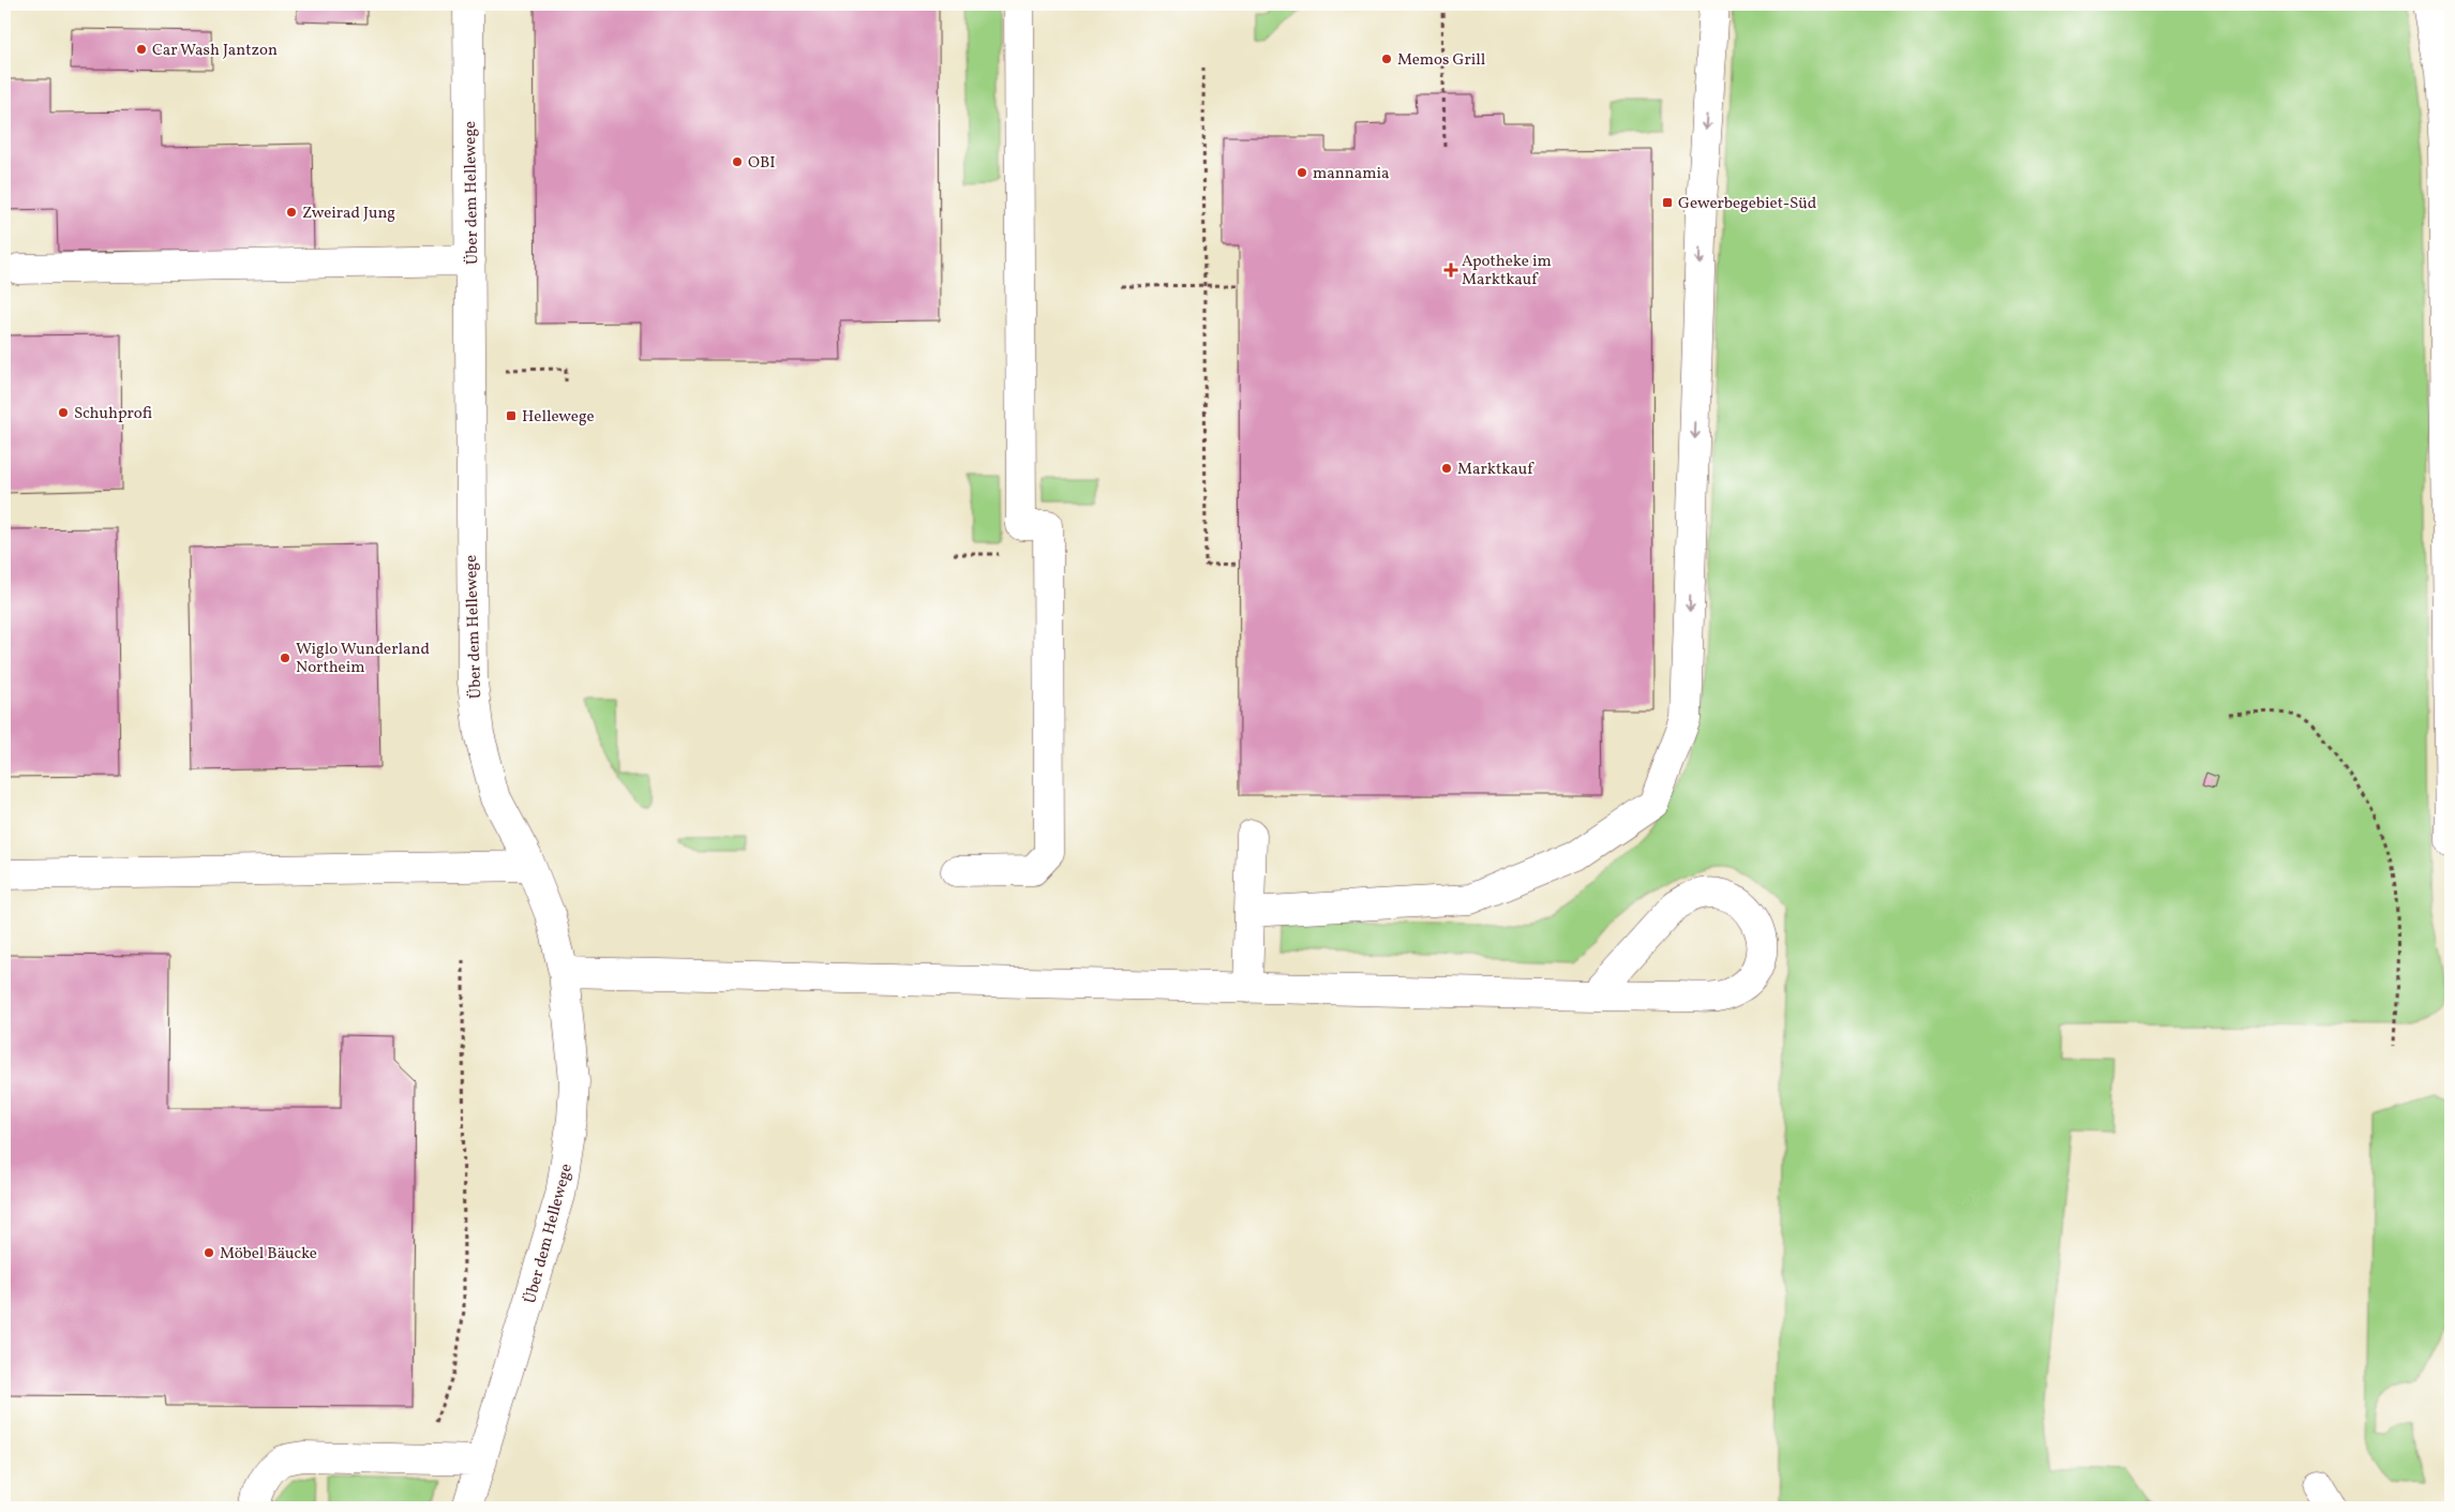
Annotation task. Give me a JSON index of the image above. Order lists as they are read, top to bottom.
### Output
{
  "streets": {
    "street": ["Über dem Hellewege"]
  },
  "places": {
    "other": [
      "Car Wash Jantzon",
      "Memos Grill",
      "OBI",
      "mannamia",
      "Zweirad Jung",
      "Schuhprofi",
      "Marktkauf",
      "Wiglo Wunderland Northeim",
      "Möbel Bäucke"
    ],
    "transit": ["Gewerbegebiet-Süd", "Hellewege"],
    "health": ["Apotheke im Marktkauf"]
  }
}
